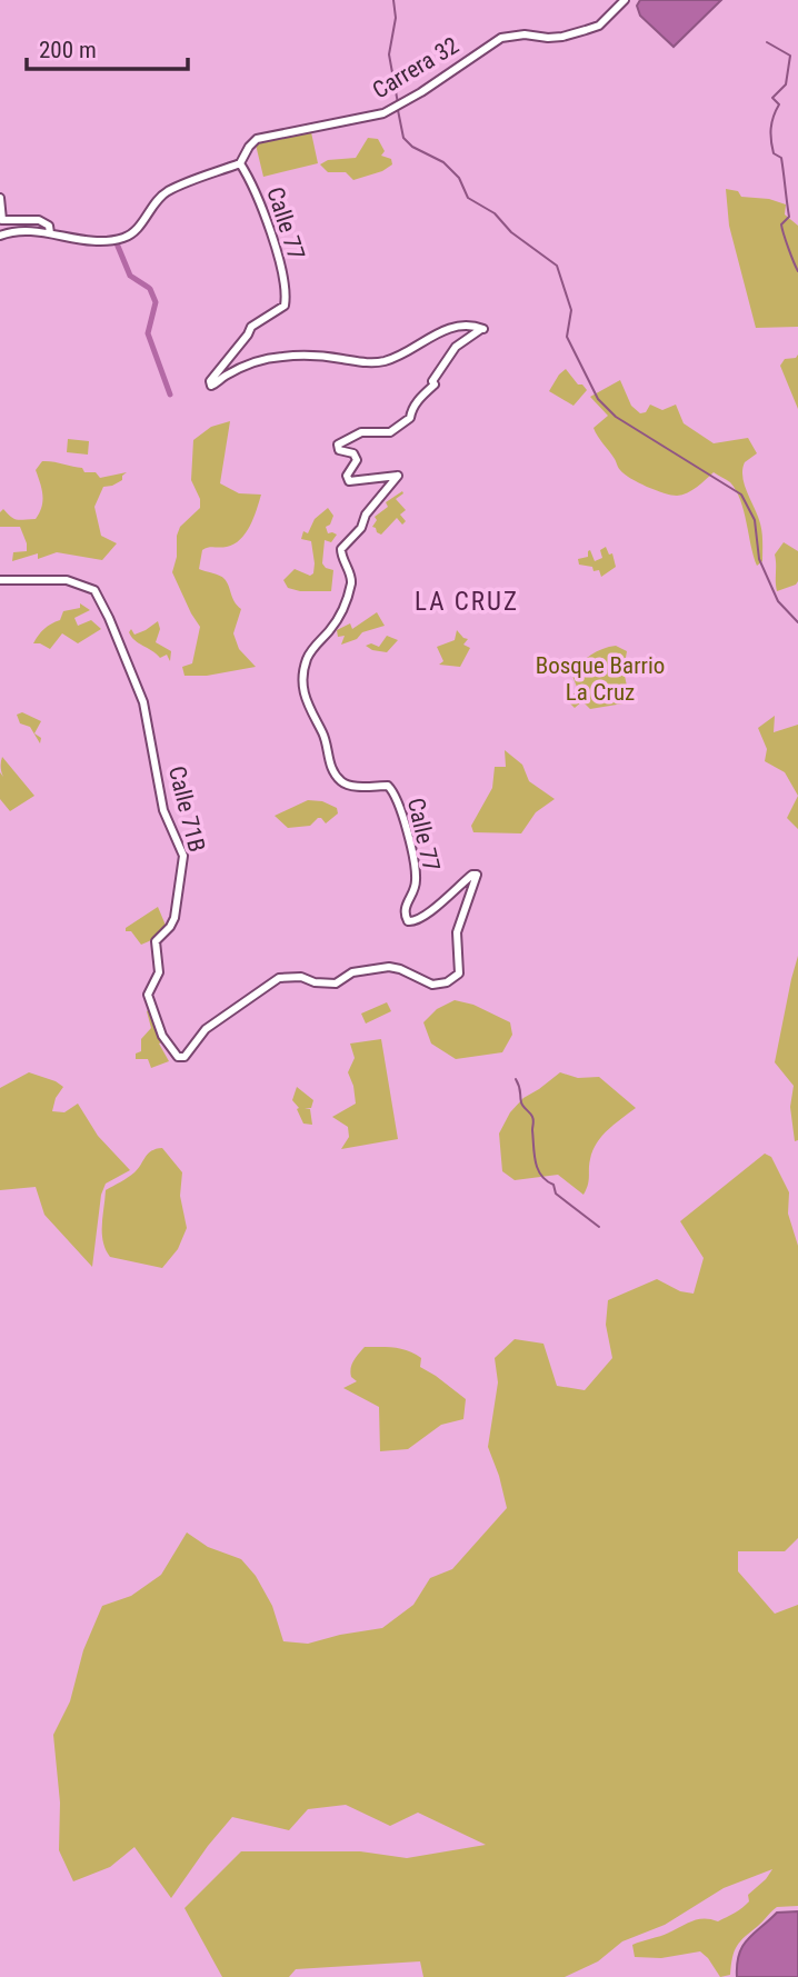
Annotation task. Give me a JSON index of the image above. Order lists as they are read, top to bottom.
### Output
{
  "streets": {
    "street": ["Carrera 32", "Calle 77", "Calle 71B"]
  },
  "crossings": [
    ["Carrera 32", "Calle 77"],
    ["Calle 77", "Calle 71B"]
  ],
  "districts": ["LA CRUZ"],
  "parks": ["Bosque Barrio La Cruz"],
  "scale_bar": "200 m"
}
